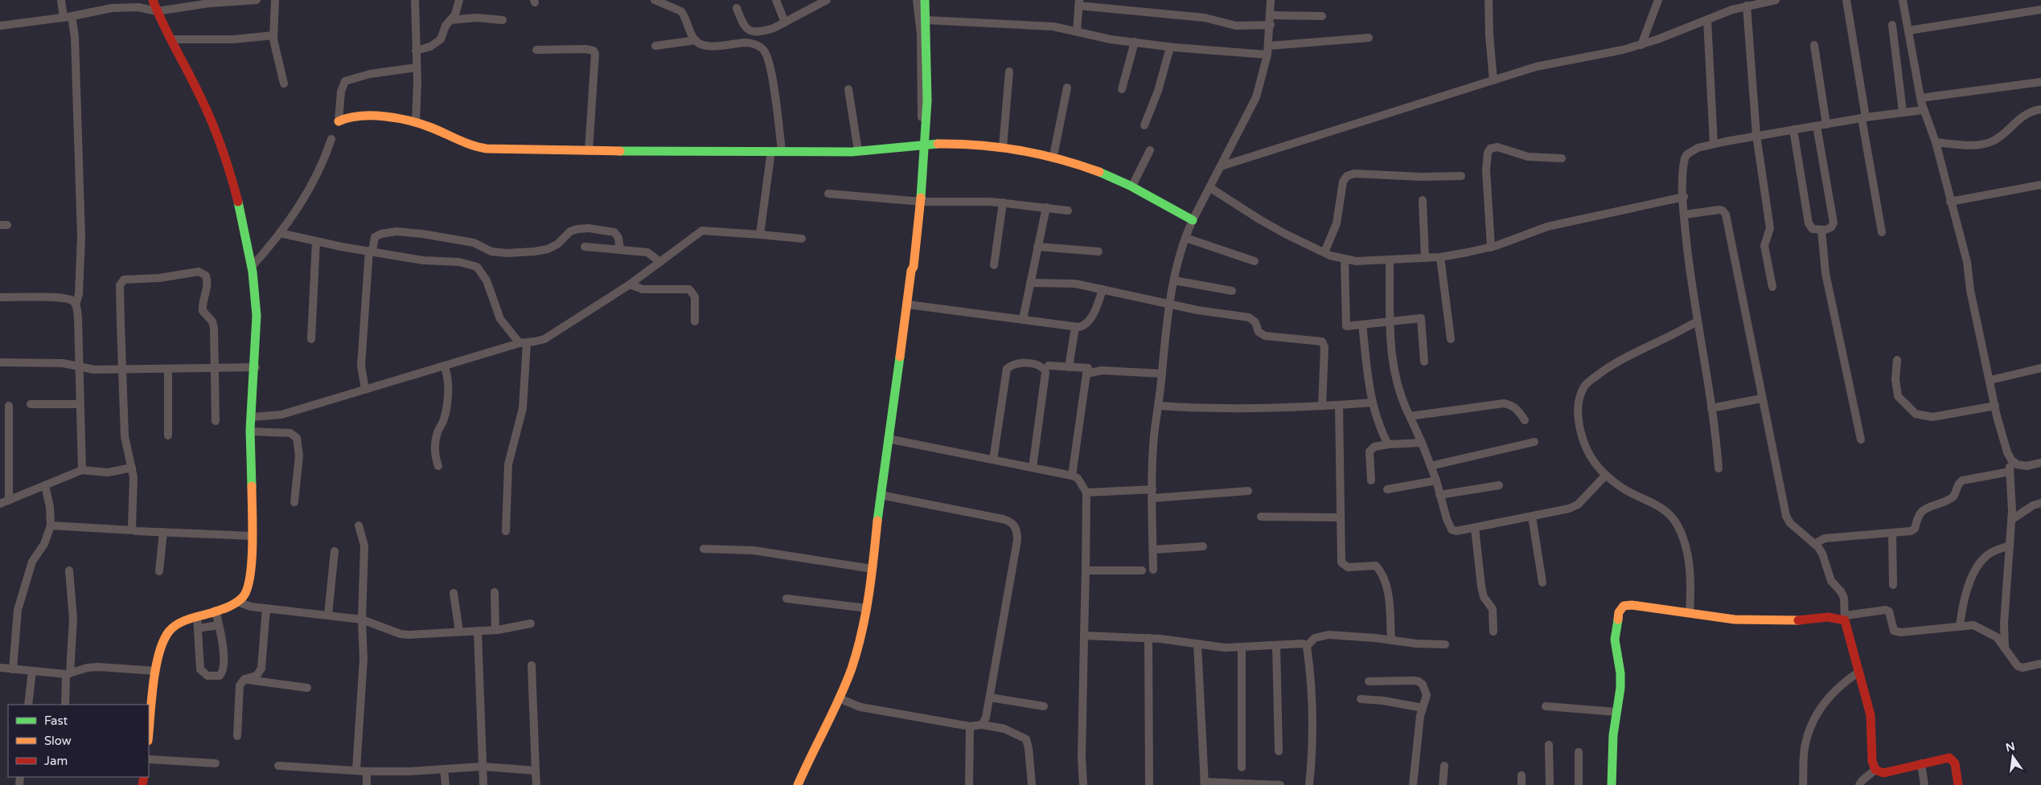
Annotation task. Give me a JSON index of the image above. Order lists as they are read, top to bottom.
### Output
{
  "legend": ["Fast", "Slow", "Jam"],
  "north": "top"
}
